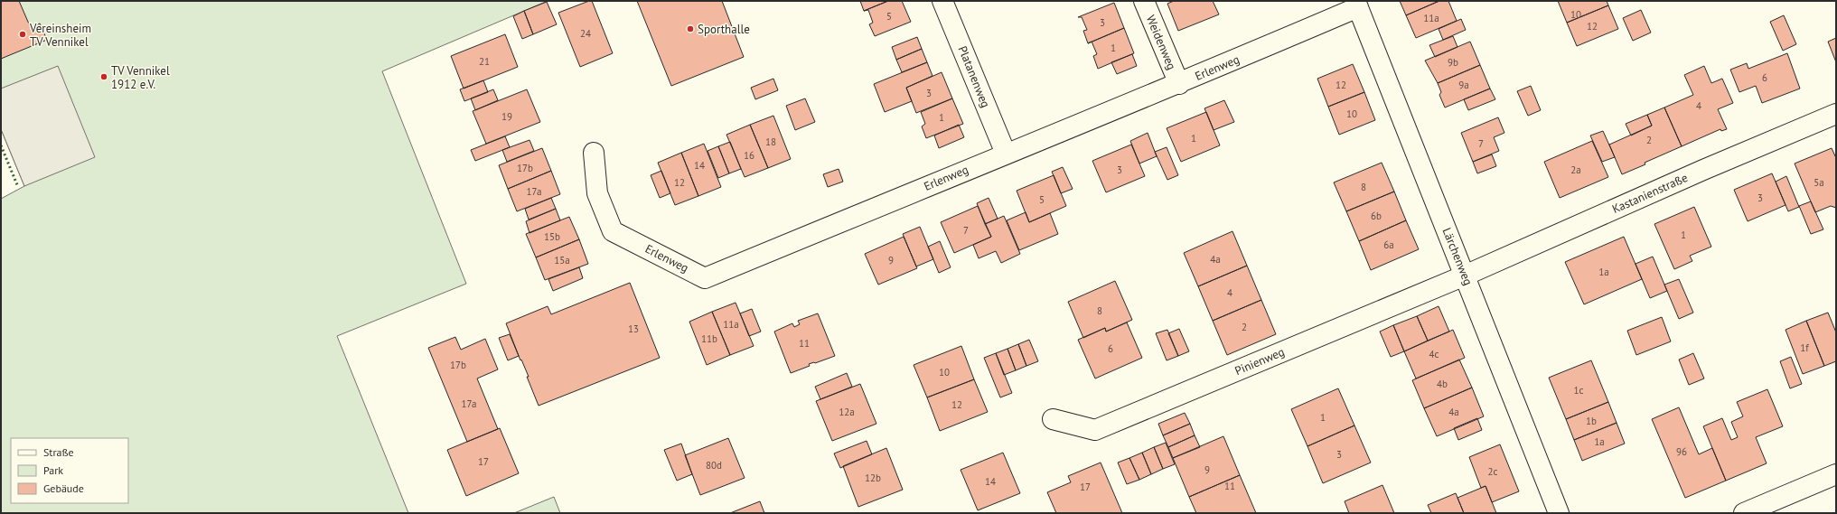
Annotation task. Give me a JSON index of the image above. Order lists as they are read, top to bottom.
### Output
{
  "streets": {
    "street": [
      "Weidenweg",
      "Erlenweg",
      "Platanenweg",
      "Kastanienstraße",
      "Lärchenweg",
      "Pinienweg"
    ]
  },
  "crossings": [
    ["Weidenweg", "Erlenweg"],
    ["Erlenweg", "Platanenweg"],
    ["Erlenweg", "Lärchenweg"],
    ["Kastanienstraße", "Lärchenweg"],
    ["Kastanienstraße", "Pinienweg"],
    ["Lärchenweg", "Pinienweg"]
  ],
  "places": ["Sporthalle", "Vereinsheim TV Vennikel", "TV Vennikel 1912 e.V."],
  "house_numbers": [
    "10",
    "5",
    "11a",
    "3",
    "12",
    "24",
    "1",
    "21",
    "9b",
    "6",
    "12",
    "9a",
    "3",
    "4",
    "10",
    "19",
    "1",
    "1",
    "2",
    "18",
    "7",
    "16",
    "14",
    "17b",
    "3",
    "2a",
    "12",
    "5a",
    "8",
    "17a",
    "3",
    "5",
    "6b",
    "7",
    "1",
    "15b",
    "6a",
    "4a",
    "15a",
    "9",
    "1a",
    "4",
    "8",
    "11a",
    "2",
    "13",
    "11b",
    "11",
    "1f",
    "6",
    "4c",
    "17b",
    "10",
    "4b",
    "1c",
    "17a",
    "12",
    "12a",
    "4a",
    "1",
    "1b",
    "1a",
    "96",
    "3",
    "17",
    "80d",
    "9",
    "2c",
    "12b",
    "14",
    "11",
    "17"
  ],
  "legend": ["Straße", "Park", "Gebäude"]
}
